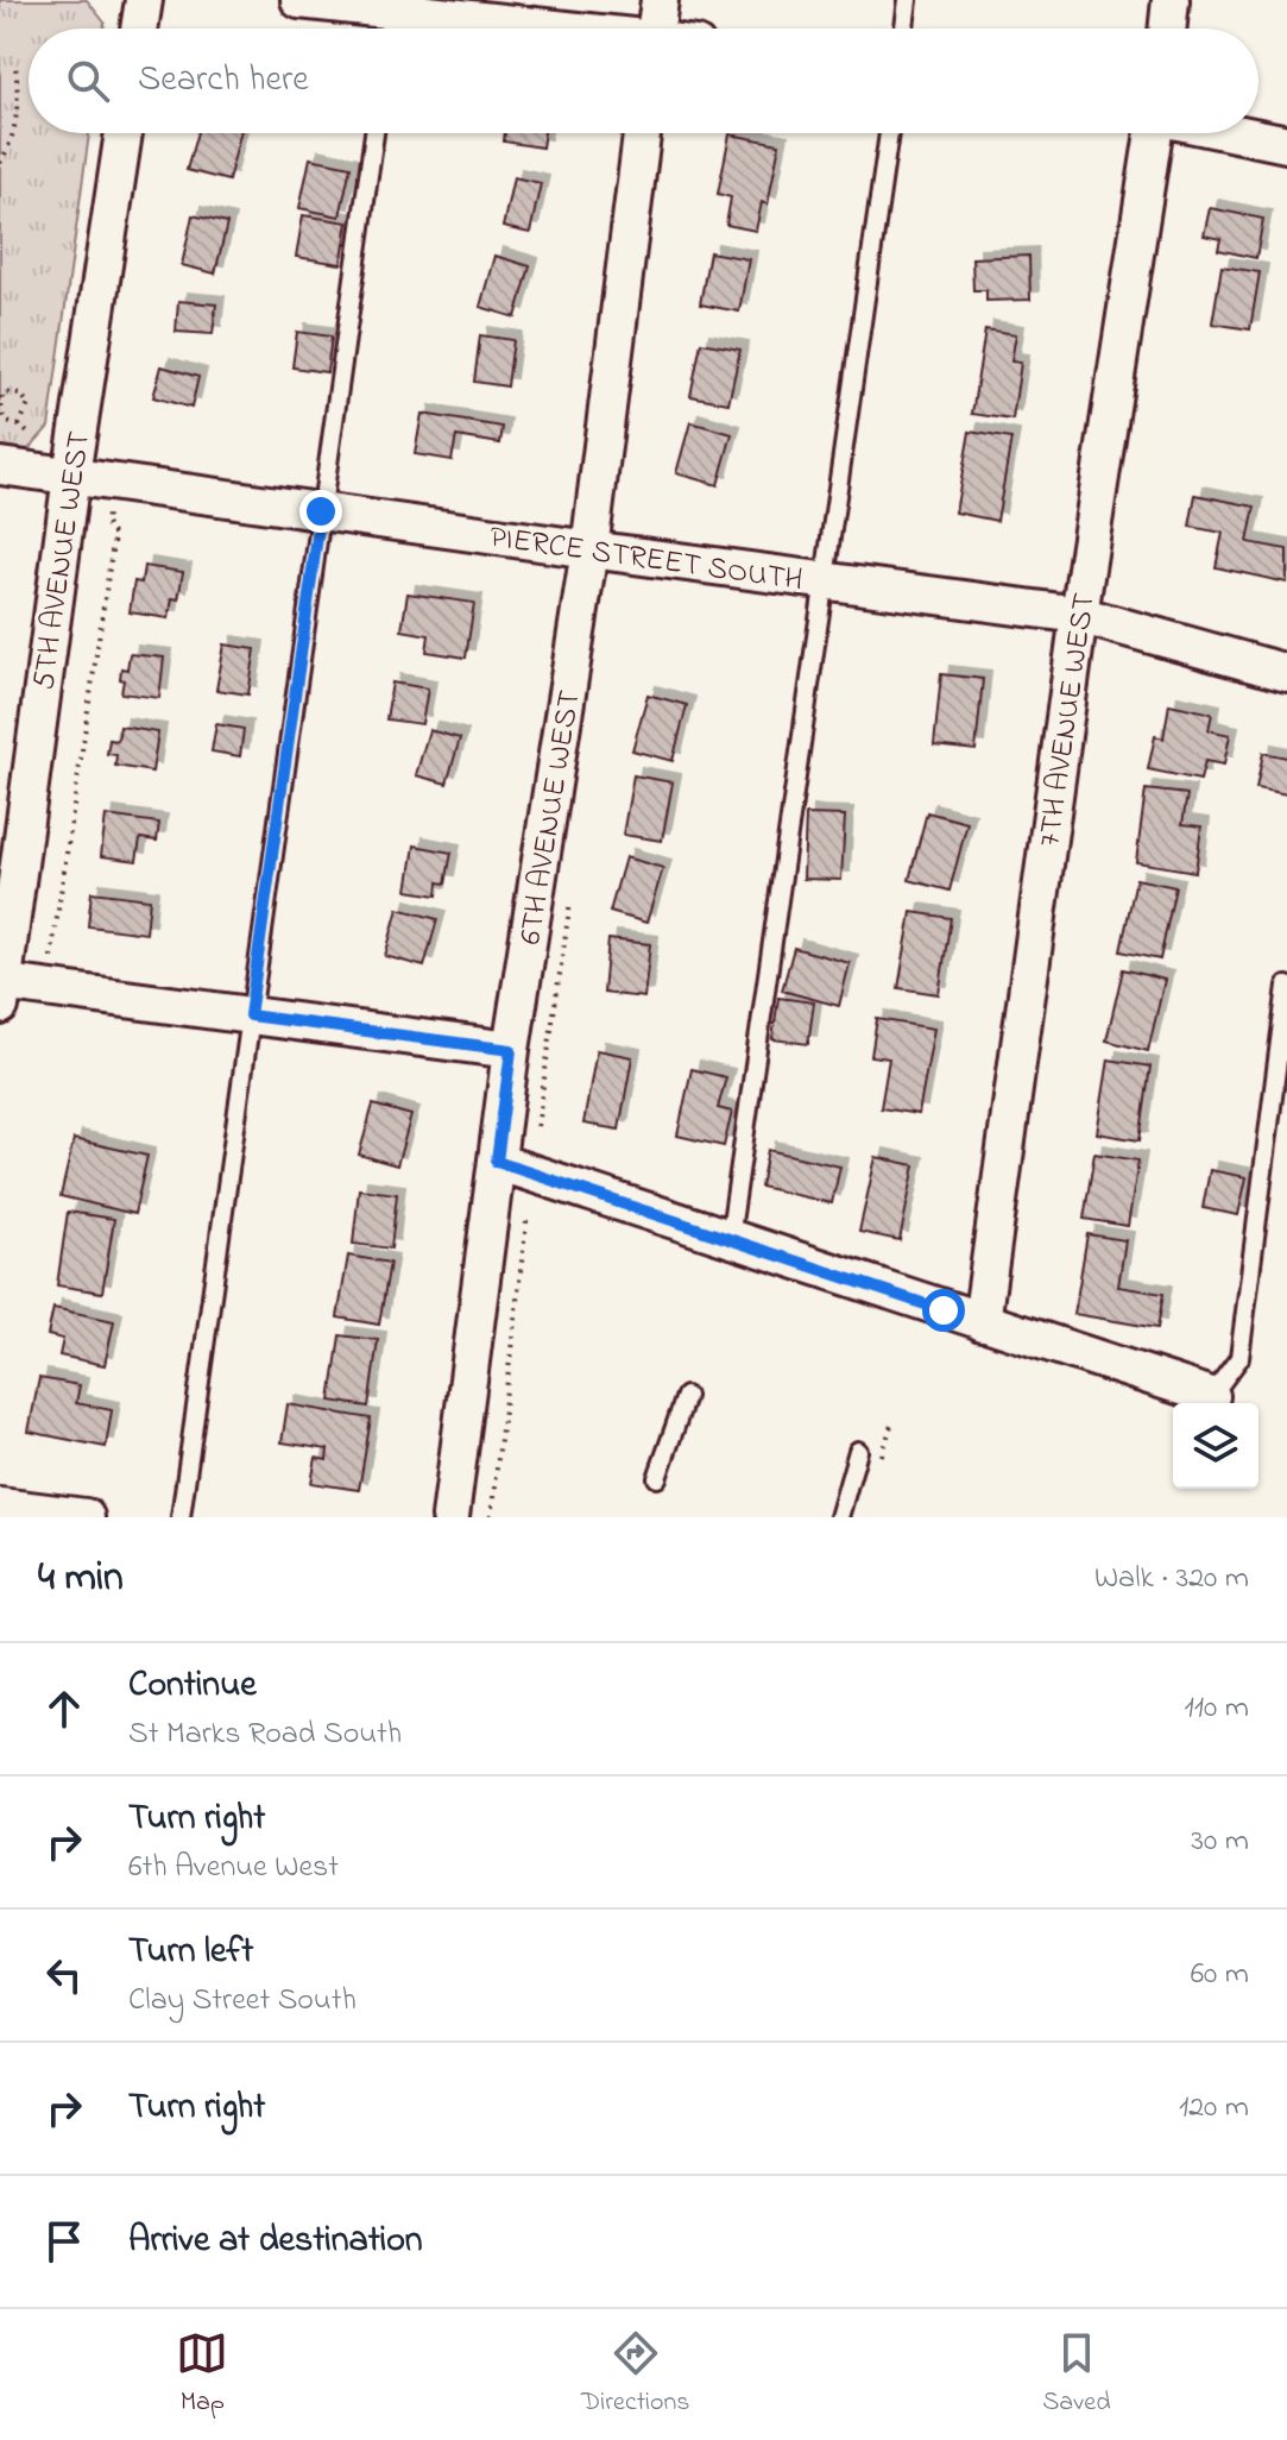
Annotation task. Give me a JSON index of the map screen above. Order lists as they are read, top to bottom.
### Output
{
  "streets": {
    "street": [
      "PIERCE STREET SOUTH",
      "5TH AVENUE WEST",
      "7TH AVENUE WEST",
      "6TH AVENUE WEST"
    ]
  },
  "crossings": [
    ["PIERCE STREET SOUTH", "5TH AVENUE WEST"],
    ["PIERCE STREET SOUTH", "7TH AVENUE WEST"],
    ["PIERCE STREET SOUTH", "6TH AVENUE WEST"]
  ],
  "page": {
    "search": "Search here",
    "heading": ["4 min", "Walk · 320 m"],
    "list": [
      ["Continue", "St Marks Road South", "110 m"],
      ["Turn right", "6th Avenue West", "30 m"],
      ["Turn left", "Clay Street South", "60 m"],
      ["Turn right", "120 m"],
      "Arrive at destination"
    ],
    "nav": ["Map", "Directions", "Saved"]
  }
}
